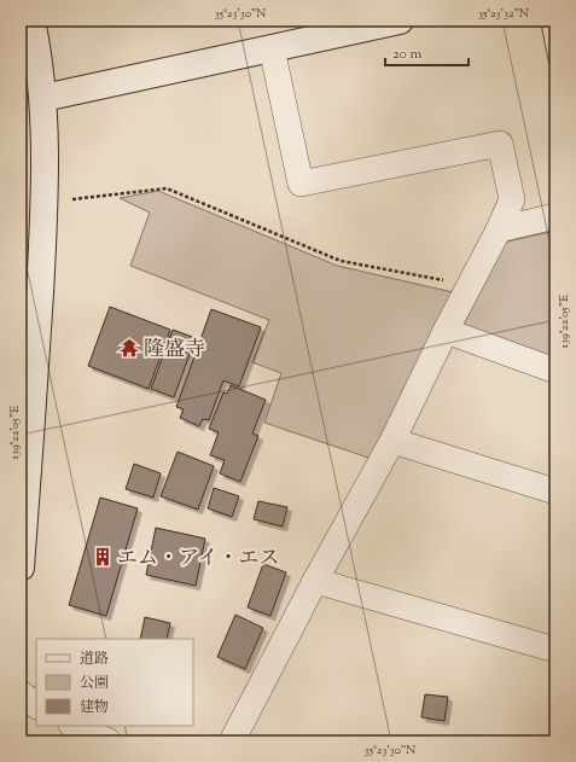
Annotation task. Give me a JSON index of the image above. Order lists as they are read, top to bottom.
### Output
{
  "places": {
    "temple": ["隆盛寺"],
    "building": ["エム・アイ・エス"]
  },
  "legend": ["道路", "公園", "建物"],
  "scale_bar": "20 m",
  "coordinates": ["35°23'30\"N", "35°23'32\"N", "139°22'05\"E"]
}
